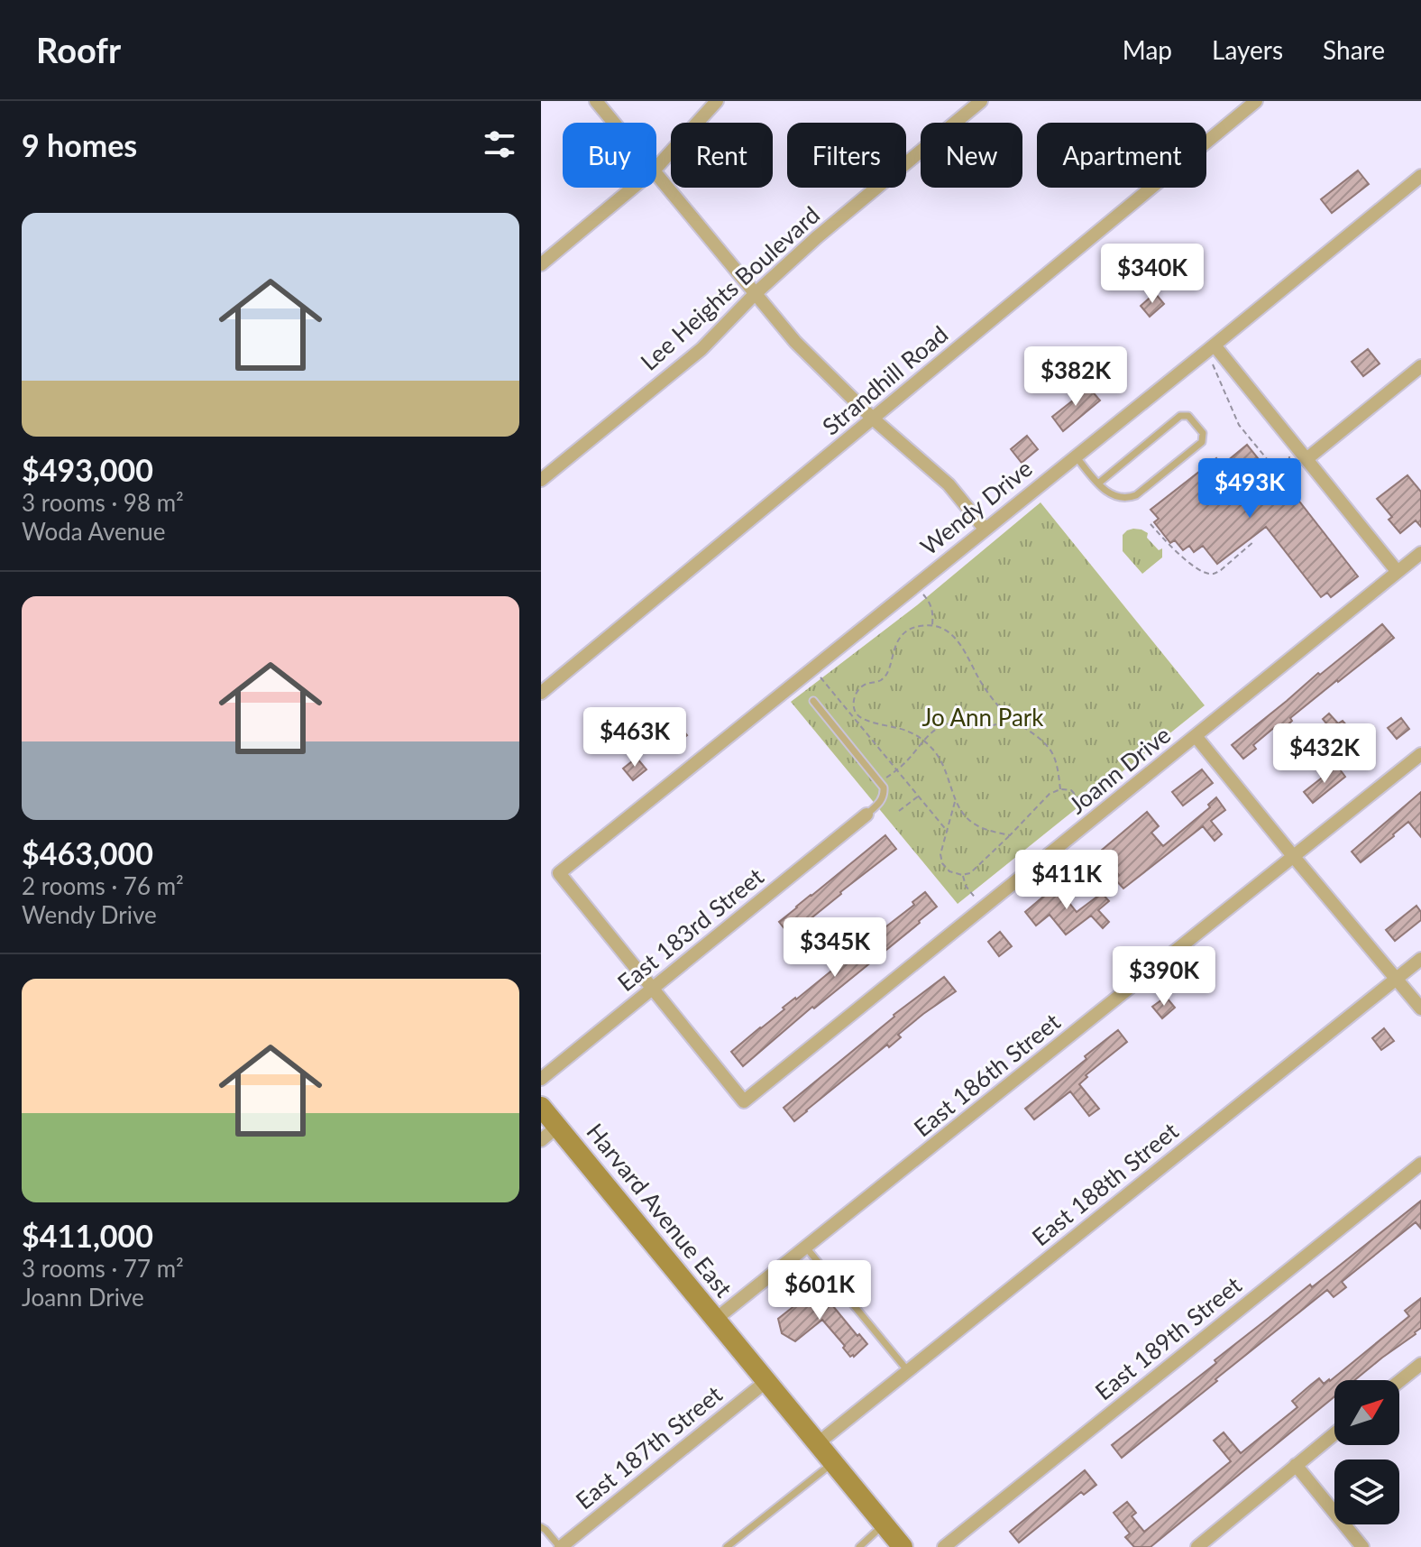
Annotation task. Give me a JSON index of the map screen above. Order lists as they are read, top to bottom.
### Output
{
  "streets": {
    "main road": ["Harvard Avenue East"],
    "street": [
      "Lee Heights Boulevard",
      "Strandhill Road",
      "Wendy Drive",
      "Joann Drive",
      "East 183rd Street",
      "East 186th Street",
      "East 188th Street",
      "East 189th Street",
      "East 187th Street"
    ]
  },
  "crossings": [
    ["Wendy Drive", "Joann Drive"],
    ["Wendy Drive", "East 183rd Street"],
    ["Joann Drive", "East 183rd Street"],
    ["East 186th Street", "Harvard Avenue East"],
    ["East 188th Street", "Harvard Avenue East"],
    ["Harvard Avenue East", "East 187th Street"]
  ],
  "parks": ["Jo Ann Park"],
  "north": "top right",
  "page": {
    "header": "Roofr",
    "nav": ["Map", "Layers", "Share"],
    "heading": "9 homes",
    "chip": [
      "Buy",
      "Rent",
      "Filters",
      "New",
      "Apartment"
    ],
    "list": [
      {
        "name": "$493,000",
        "note": "3 rooms · 98 m² · Woda Avenue"
      },
      {
        "name": "$463,000",
        "note": "2 rooms · 76 m² · Wendy Drive"
      },
      {
        "name": "$411,000",
        "note": "3 rooms · 77 m² · Joann Drive"
      }
    ],
    "price": [
      "$340K",
      "$382K",
      "$493K",
      "$463K",
      "$432K",
      "$411K",
      "$345K",
      "$390K",
      "$601K"
    ]
  }
}
